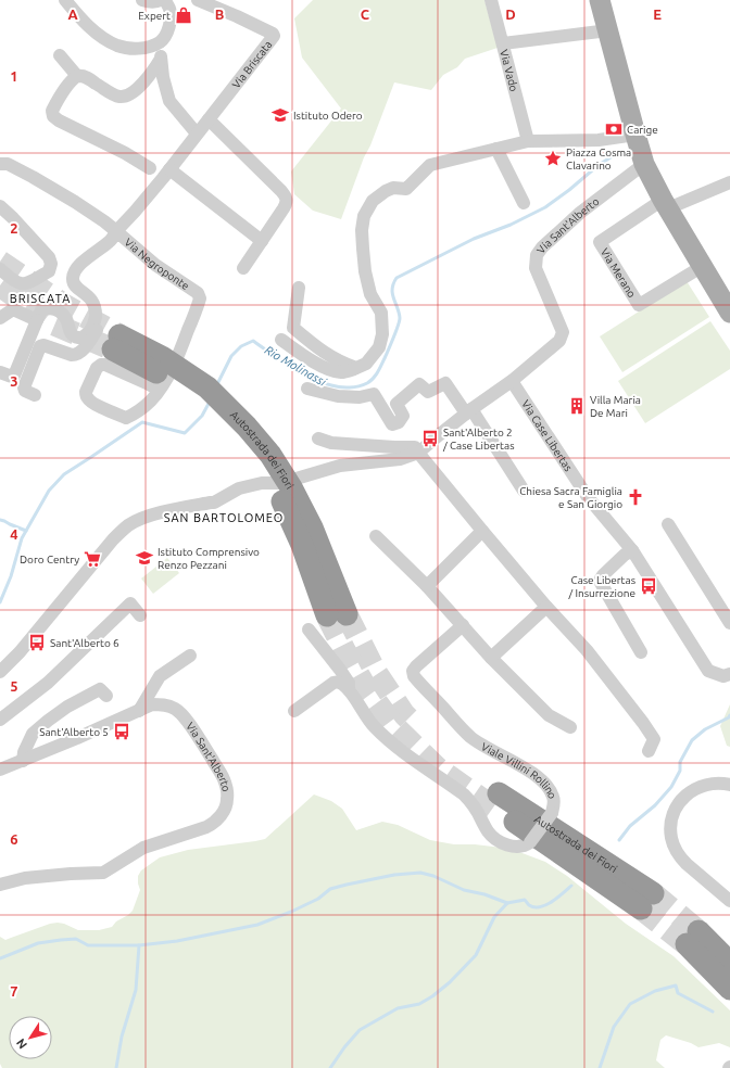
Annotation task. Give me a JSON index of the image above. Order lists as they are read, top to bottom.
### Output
{
  "streets": {
    "highway": ["Autostrada dei Fiori"],
    "street": [
      "Via Briscata",
      "Via Vado",
      "Via Sant'Alberto",
      "Via Negroponte",
      "Via Merano",
      "Via Case Libertas",
      "Viale Villini Rollino"
    ]
  },
  "crossings": [
    ["Via Briscata", "Via Negroponte"],
    ["Via Sant'Alberto", "Via Case Libertas"]
  ],
  "districts": ["BRISCATA", "SAN BARTOLOMEO"],
  "water": ["Rio Molinassi"],
  "places": {
    "shop": ["Expert"],
    "school or university": ["Istituto Odero", "Istituto Comprensivo Renzo Pezzani"],
    "bank": ["Carige"],
    "place": ["Piazza Cosma Clavarino"],
    "building": ["Villa Maria De Mari"],
    "bus stop": [
      "Sant'Alberto 2 / Case Libertas",
      "Case Libertas / Insurrezione",
      "Sant'Alberto 6",
      "Sant'Alberto 5"
    ],
    "church": ["Chiesa Sacra Famiglia e San Giorgio"],
    "supermarket": ["Doro Centry"]
  },
  "north": "bottom left",
  "grid": {
    "columns": [
      "A",
      "B",
      "C",
      "D",
      "E"
    ],
    "rows": [
      "1",
      "2",
      "3",
      "4",
      "5",
      "6",
      "7"
    ]
  }
}
